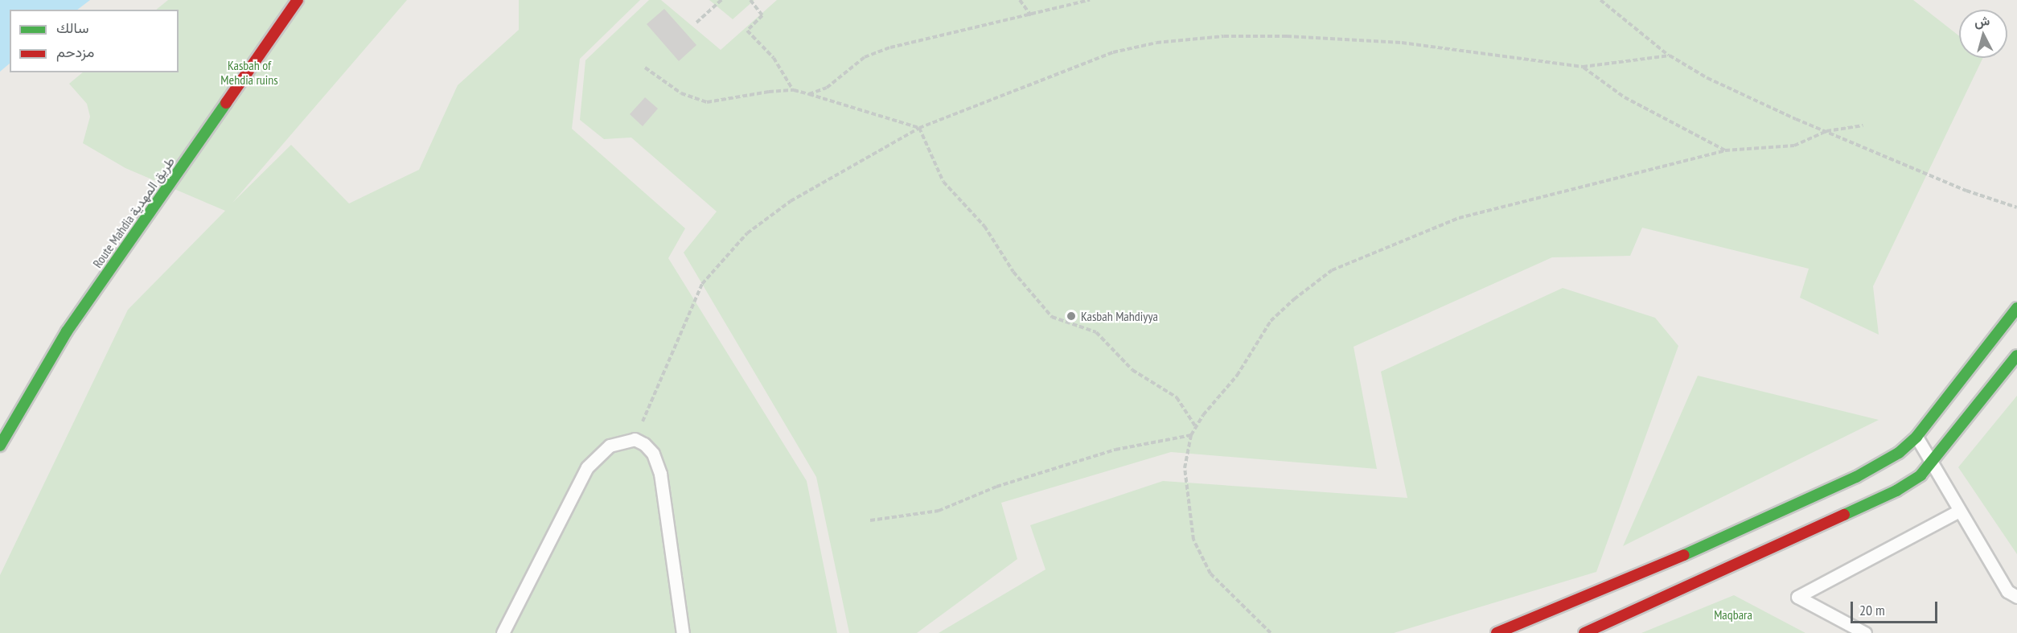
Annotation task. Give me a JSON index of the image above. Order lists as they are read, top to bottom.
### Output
{
  "streets": {
    "street": ["Route Mahdia طريق المهدية"]
  },
  "parks": ["Kasbah of Mehdia ruins", "Maqbara"],
  "places": ["Kasbah Mahdiyya"],
  "legend": ["سالك", "مزدحم"],
  "scale_bar": "20 m",
  "north": "top"
}
